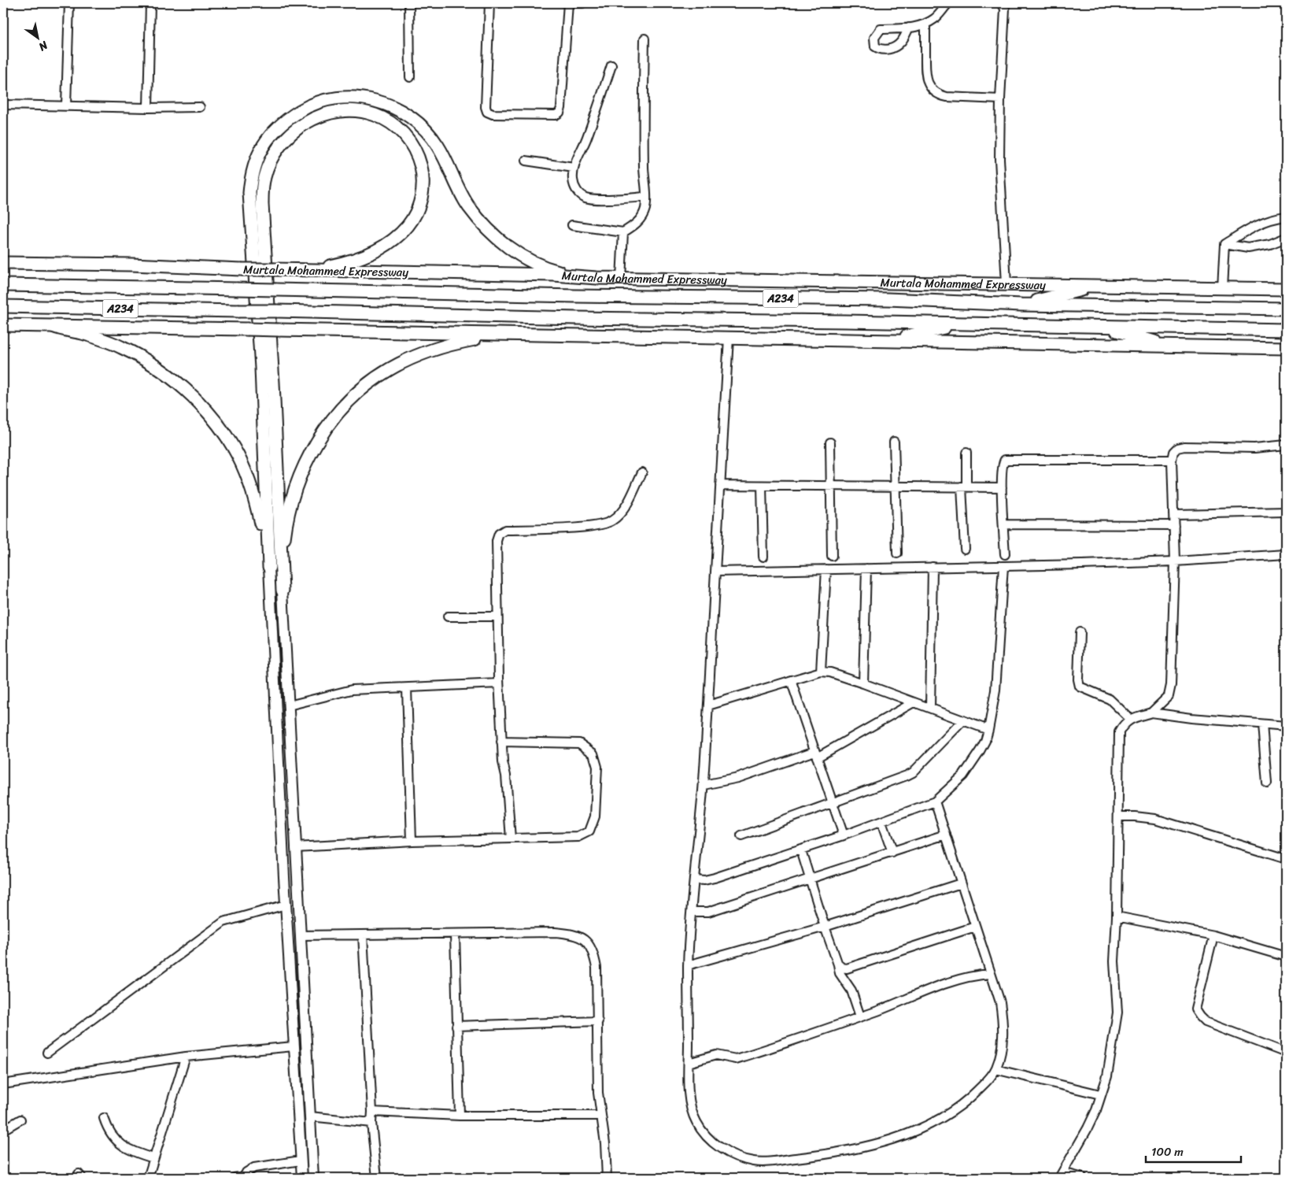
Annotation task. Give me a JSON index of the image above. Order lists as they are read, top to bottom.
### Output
{
  "streets": {
    "highway": ["Murtala Mohammed Expressway", "A234"]
  },
  "scale_bar": "100 m",
  "north": "bottom right"
}
